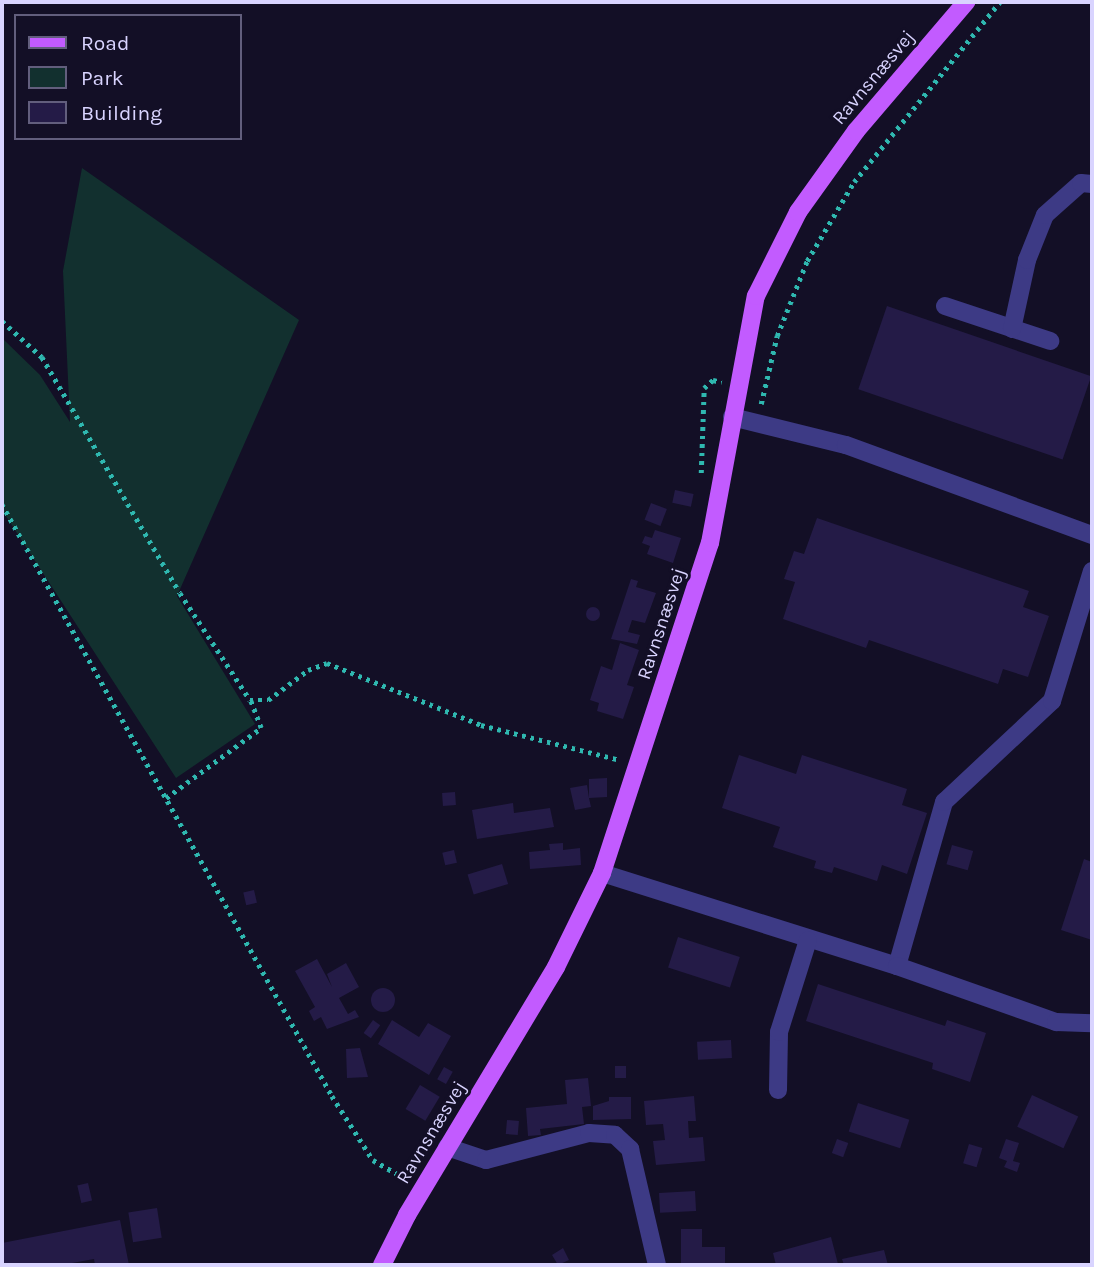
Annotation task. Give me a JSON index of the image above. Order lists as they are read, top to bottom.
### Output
{
  "streets": {
    "main road": ["Ravnsnæsvej"]
  },
  "legend": ["Road", "Park", "Building"]
}
